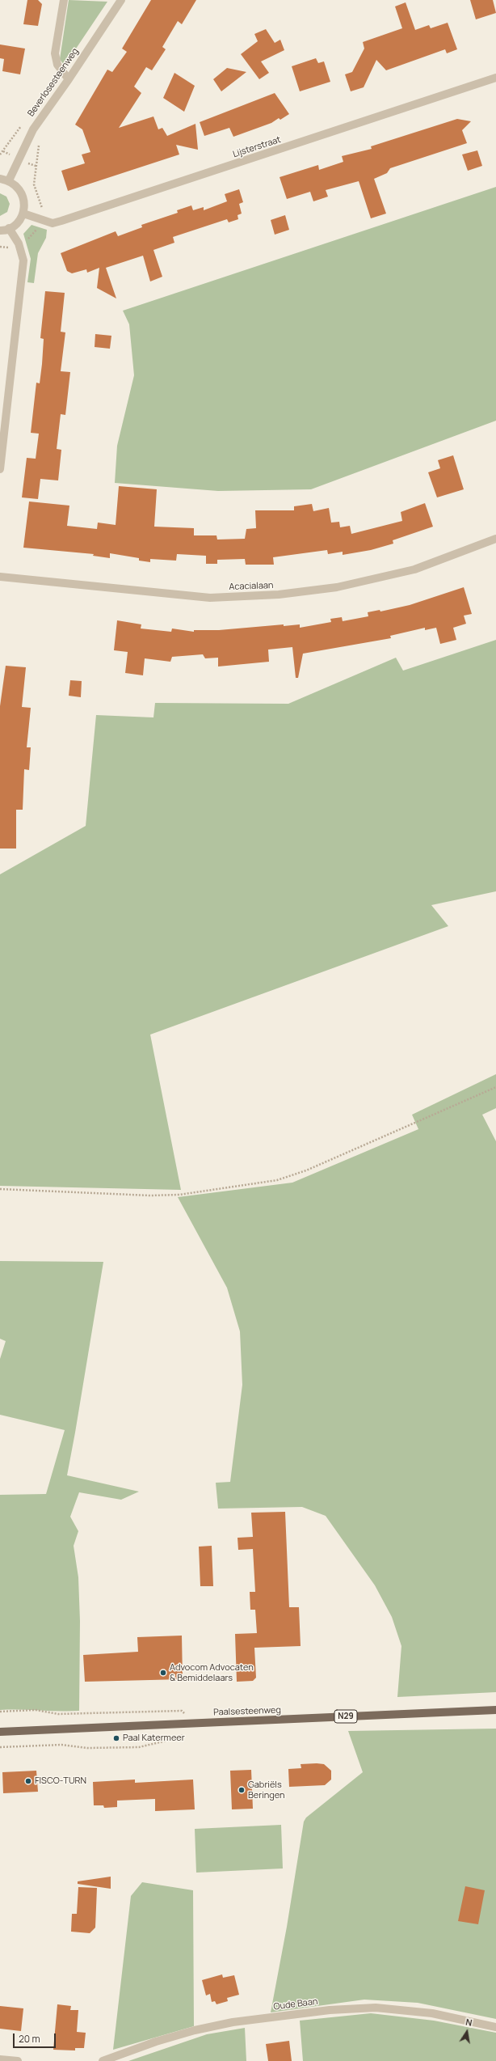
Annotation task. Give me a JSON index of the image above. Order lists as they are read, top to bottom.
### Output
{
  "streets": {
    "main road": ["Paalsesteenweg", "N29"],
    "street": [
      "Beverlosesteenweg",
      "Lijsterstraat",
      "Acacialaan",
      "Oude Baan"
    ]
  },
  "places": [
    "Advocom Advocaten & Bemiddelaars",
    "Paal Katermeer",
    "FISCO-TURN",
    "Gabriëls Beringen"
  ],
  "scale_bar": "20 m",
  "north": "top"
}
